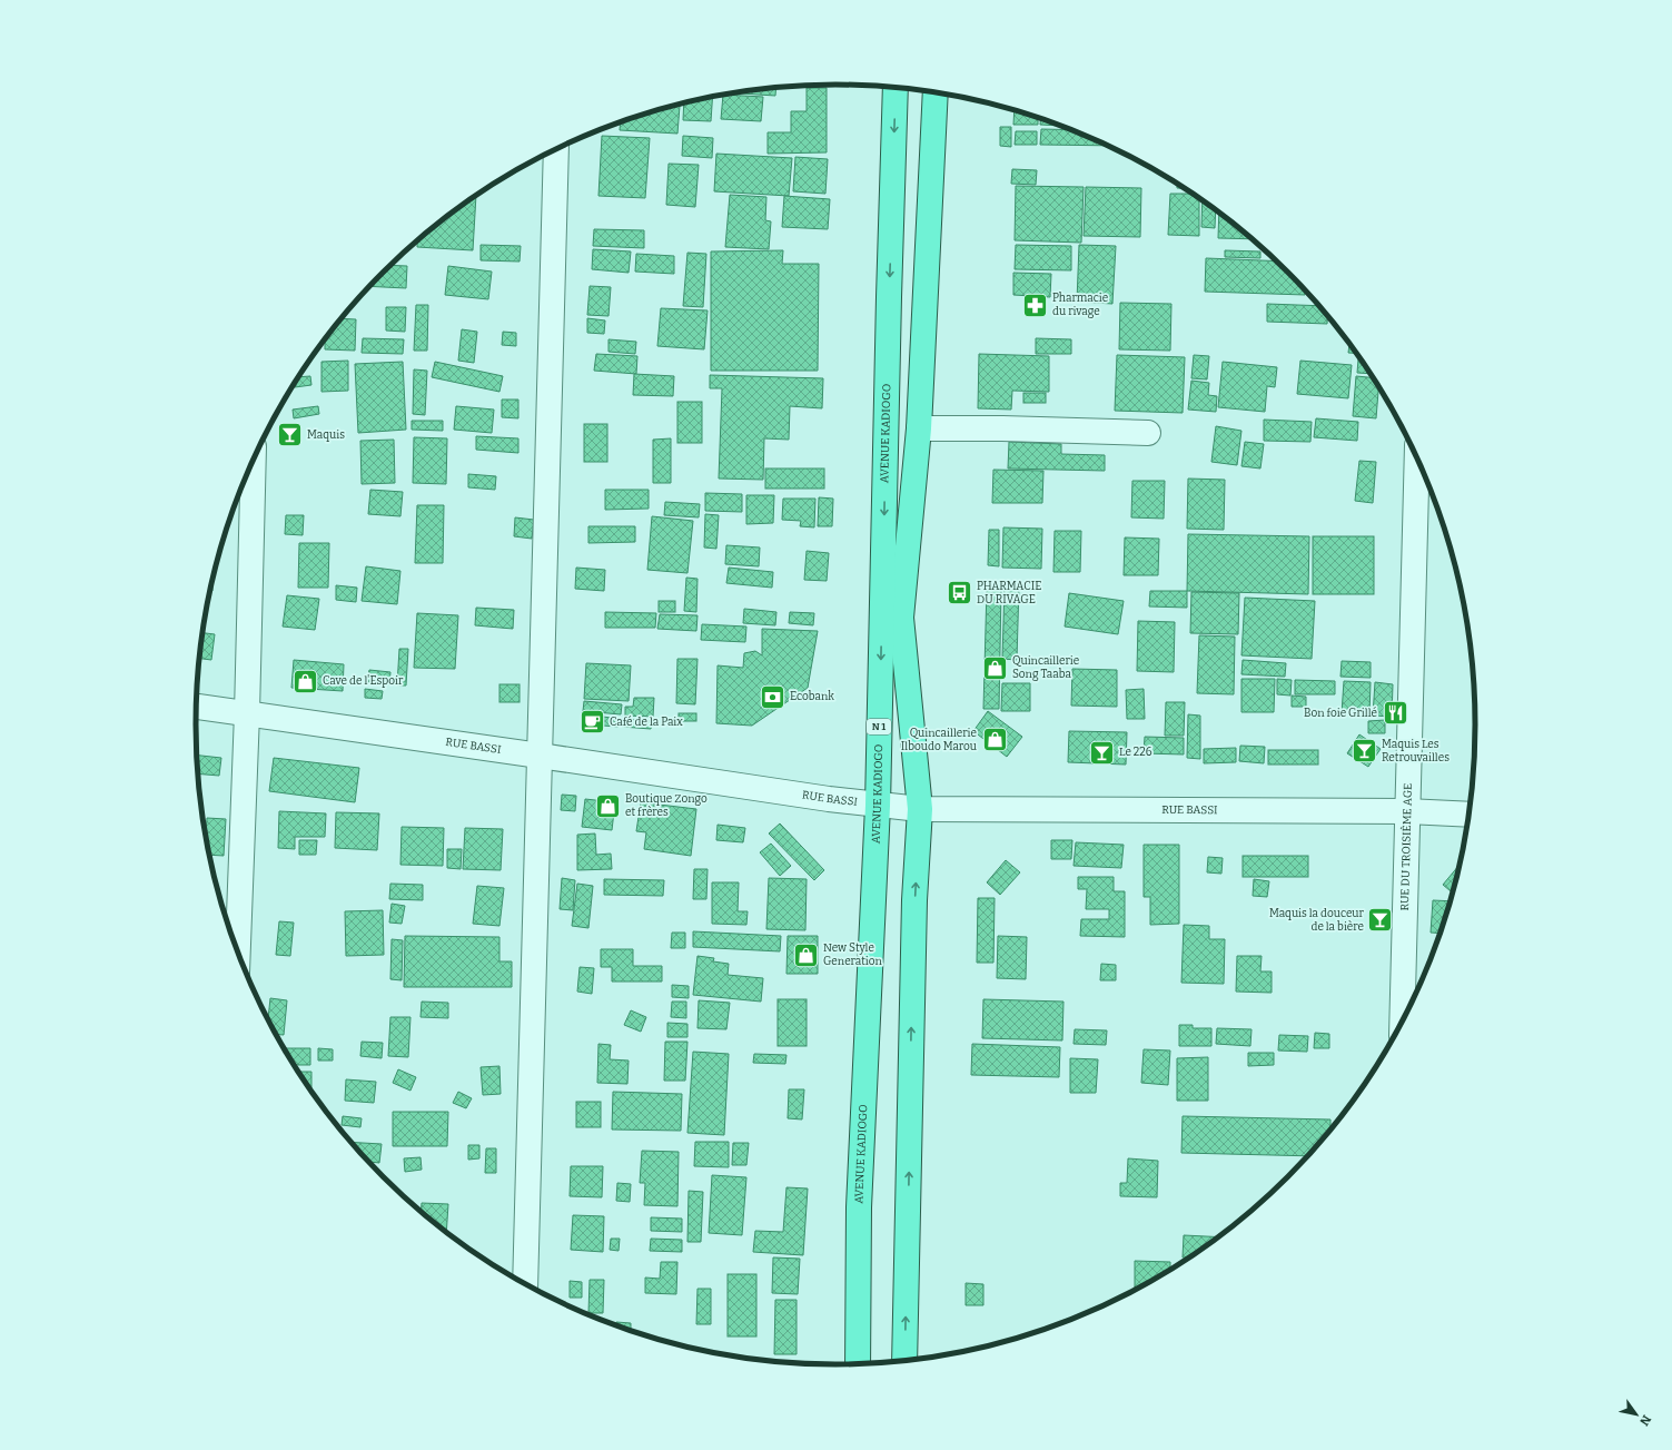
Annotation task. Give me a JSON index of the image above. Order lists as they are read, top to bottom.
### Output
{
  "streets": {
    "highway": ["AVENUE KADIOGO", "N 1"],
    "street": ["RUE BASSI", "RUE DU TROISIÈME AGE"]
  },
  "crossings": [
    ["AVENUE KADIOGO", "RUE BASSI"],
    ["RUE BASSI", "RUE DU TROISIÈME AGE"]
  ],
  "places": {
    "pharmacy": ["Pharmacie du rivage"],
    "bar": [
      "Maquis",
      "Maquis Les Retrouvailles",
      "Le 226",
      "Maquis la douceur de la bière"
    ],
    "bus stop": ["PHARMACIE DU RIVAGE"],
    "shop": [
      "Quincaillerie Song Taaba",
      "Cave de l'Espoir",
      "Quincaillerie Ilboudo Marou",
      "Boutique Zongo et frères",
      "New Style Generation"
    ],
    "bank": ["Ecobank"],
    "restaurant": ["Bon foie Grillé"],
    "cafe": ["Café de la Paix"]
  },
  "north": "bottom right"
}
